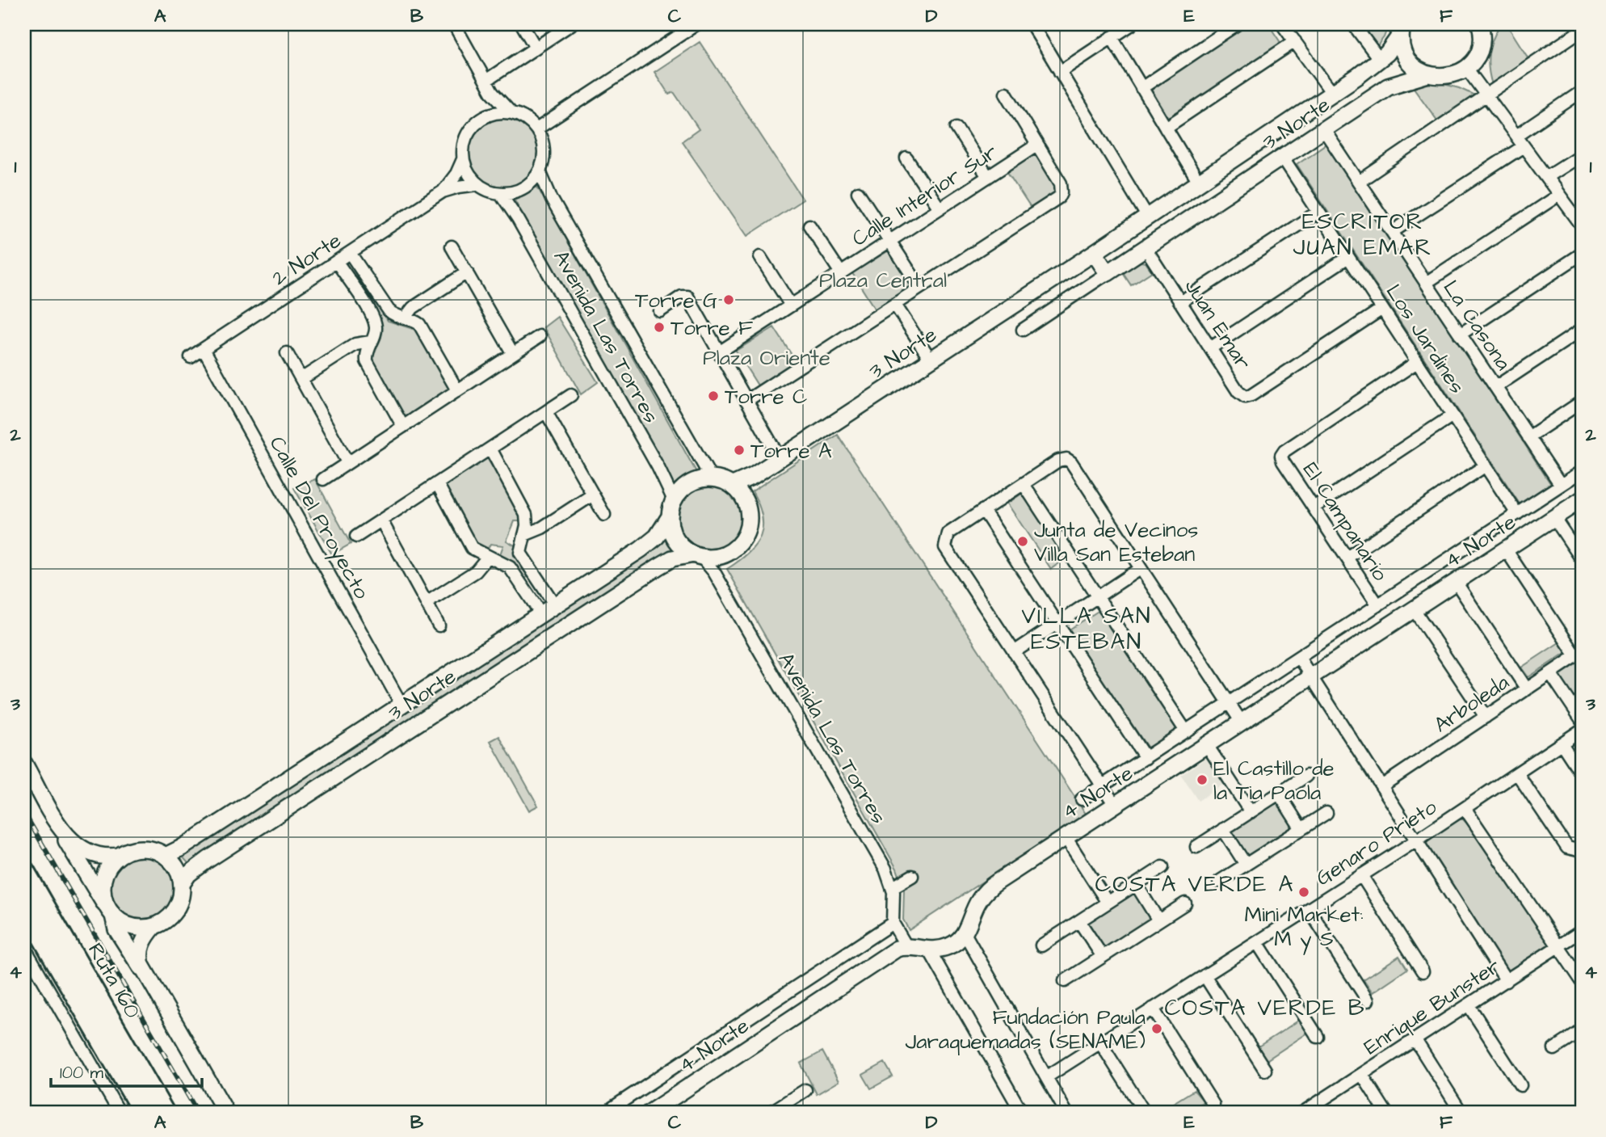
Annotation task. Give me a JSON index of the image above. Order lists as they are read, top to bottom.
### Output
{
  "streets": {
    "highway": ["Ruta 160"],
    "street": [
      "3 Norte",
      "Calle Interior Sur",
      "2 Norte",
      "Juan Emar",
      "La Casona",
      "Avenida Las Torres",
      "Los Jardines",
      "Calle Del Proyecto",
      "El Campanario",
      "4 Norte",
      "Arboleda",
      "Genaro Prieto",
      "Enrique Bunster"
    ]
  },
  "crossings": [
    ["3 Norte", "Juan Emar"],
    ["3 Norte", "La Casona"],
    ["3 Norte", "Avenida Las Torres"],
    ["3 Norte", "Los Jardines"],
    ["3 Norte", "Calle Del Proyecto"],
    ["2 Norte", "Avenida Las Torres"],
    ["2 Norte", "Calle Del Proyecto"],
    ["Juan Emar", "Los Jardines"],
    ["La Casona", "4 Norte"],
    ["Avenida Las Torres", "4 Norte"],
    ["Los Jardines", "El Campanario"],
    ["Los Jardines", "4 Norte"],
    ["El Campanario", "4 Norte"]
  ],
  "districts": [
    "ESCRITOR JUAN EMAR",
    "VILLA SAN ESTEBAN",
    "COSTA VERDE A",
    "COSTA VERDE B"
  ],
  "parks": ["Plaza Central", "Plaza Oriente"],
  "places": [
    "Torre G",
    "Torre F",
    "Torre C",
    "Torre A",
    "Junta de Vecinos Villa San Esteban",
    "El Castillo de la Tia Paola",
    "Mini Market: M y S",
    "Fundación Paula Jaraquemadas (SENAME)"
  ],
  "scale_bar": "100 m",
  "grid": {
    "columns": [
      "A",
      "B",
      "C",
      "D",
      "E",
      "F"
    ],
    "rows": [
      "1",
      "2",
      "3",
      "4"
    ]
  }
}
